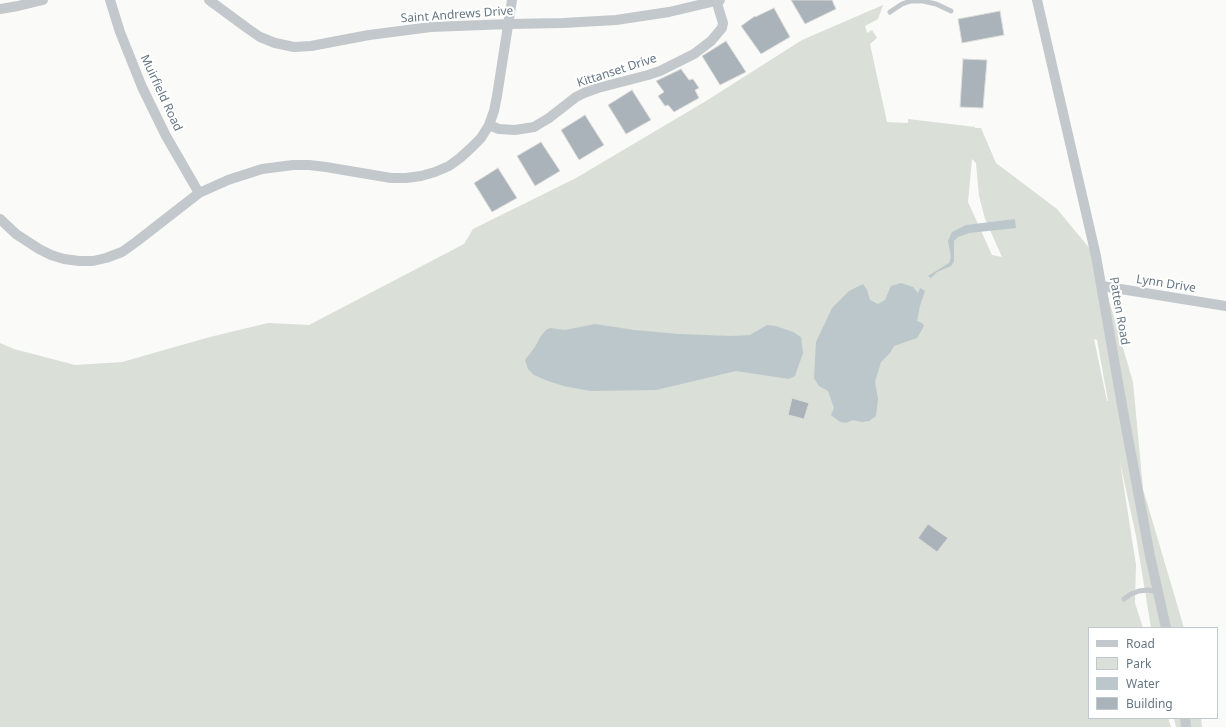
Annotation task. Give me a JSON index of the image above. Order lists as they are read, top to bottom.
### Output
{
  "streets": {
    "street": [
      "Saint Andrews Drive",
      "Kittanset Drive",
      "Muirfield Road",
      "Lynn Drive",
      "Patten Road"
    ]
  },
  "crossings": [
    ["Saint Andrews Drive", "Kittanset Drive"],
    ["Lynn Drive", "Patten Road"]
  ],
  "legend": [
    "Road",
    "Park",
    "Water",
    "Building"
  ]
}
